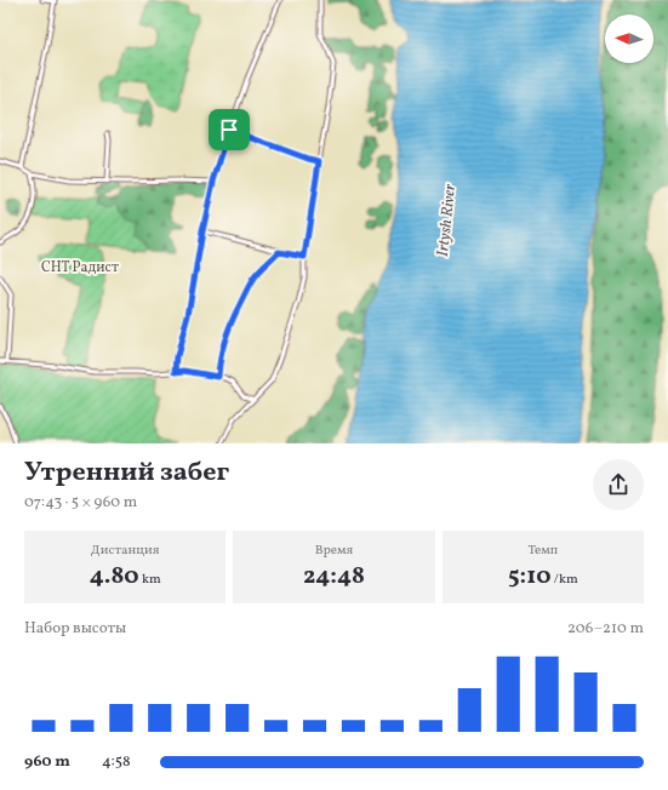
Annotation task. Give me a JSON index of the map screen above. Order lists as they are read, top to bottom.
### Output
{
  "water": ["Irtysh River"],
  "parks": ["СНТ Радист"],
  "north": "left",
  "page": {
    "heading": ["Утренний забег", "07:43 · 5 × 960 m"],
    "stats": [
      ["Дистанция", "4.80 km"],
      ["Время", "24:48"],
      ["Темп", "5:10 /km"]
    ],
    "chart": ["Набор высоты", "206–210 m"],
    "list": [
      {
        "name": "960 m",
        "note": "4:58"
      }
    ]
  }
}
